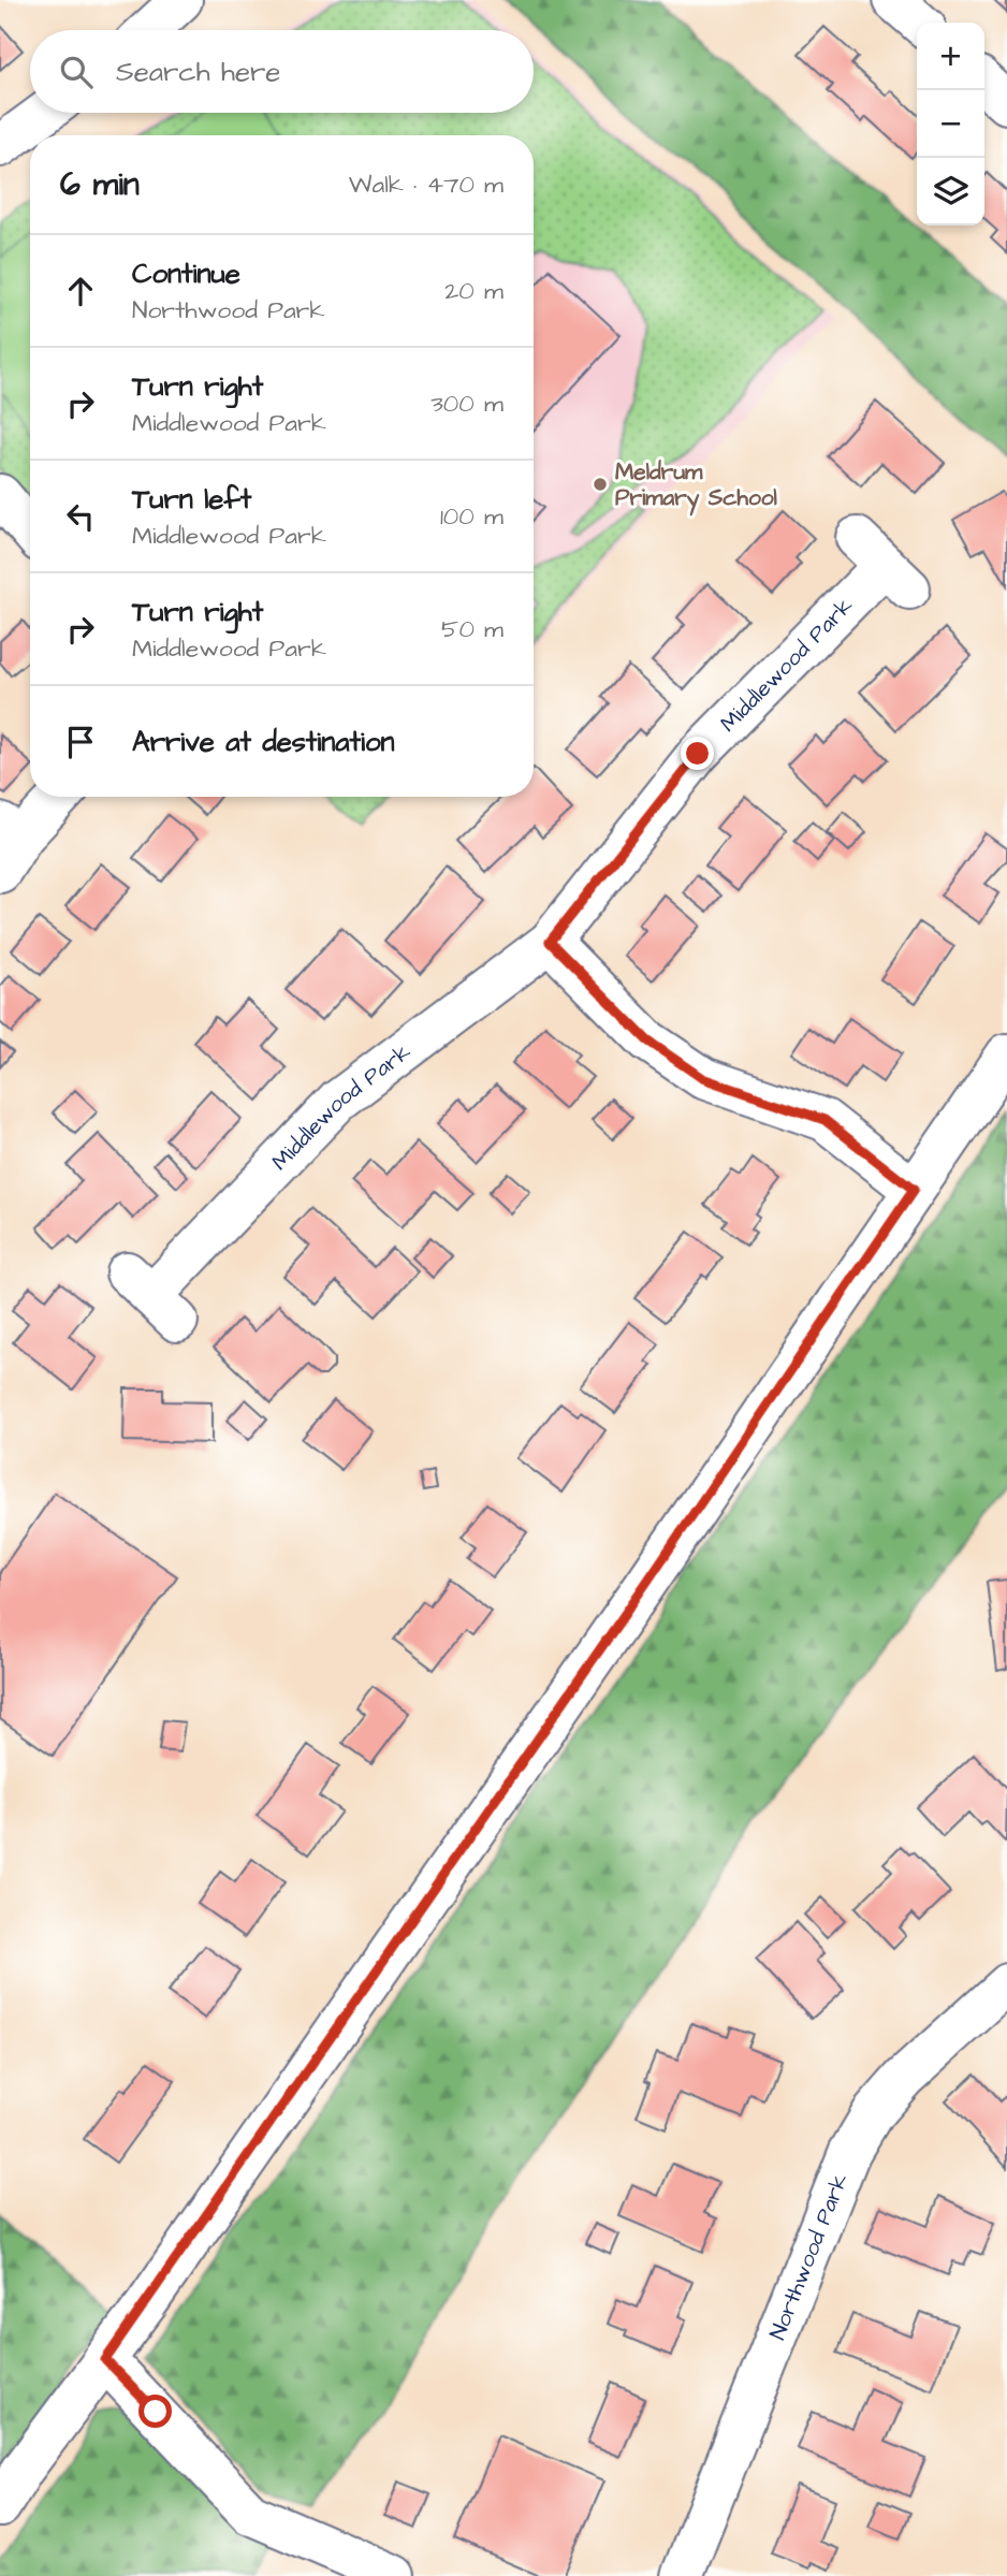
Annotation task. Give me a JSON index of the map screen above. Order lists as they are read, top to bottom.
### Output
{
  "streets": {
    "street": ["Middlewood Park", "Northwood Park"]
  },
  "places": ["Meldrum Primary School"],
  "page": {
    "map_buttons": ["+", "−"],
    "search": "Search here",
    "heading": ["6 min", "Walk · 470 m"],
    "list": [
      ["Continue", "Northwood Park", "20 m"],
      ["Turn right", "Middlewood Park", "300 m"],
      ["Turn left", "Middlewood Park", "100 m"],
      ["Turn right", "Middlewood Park", "50 m"],
      "Arrive at destination"
    ]
  }
}
